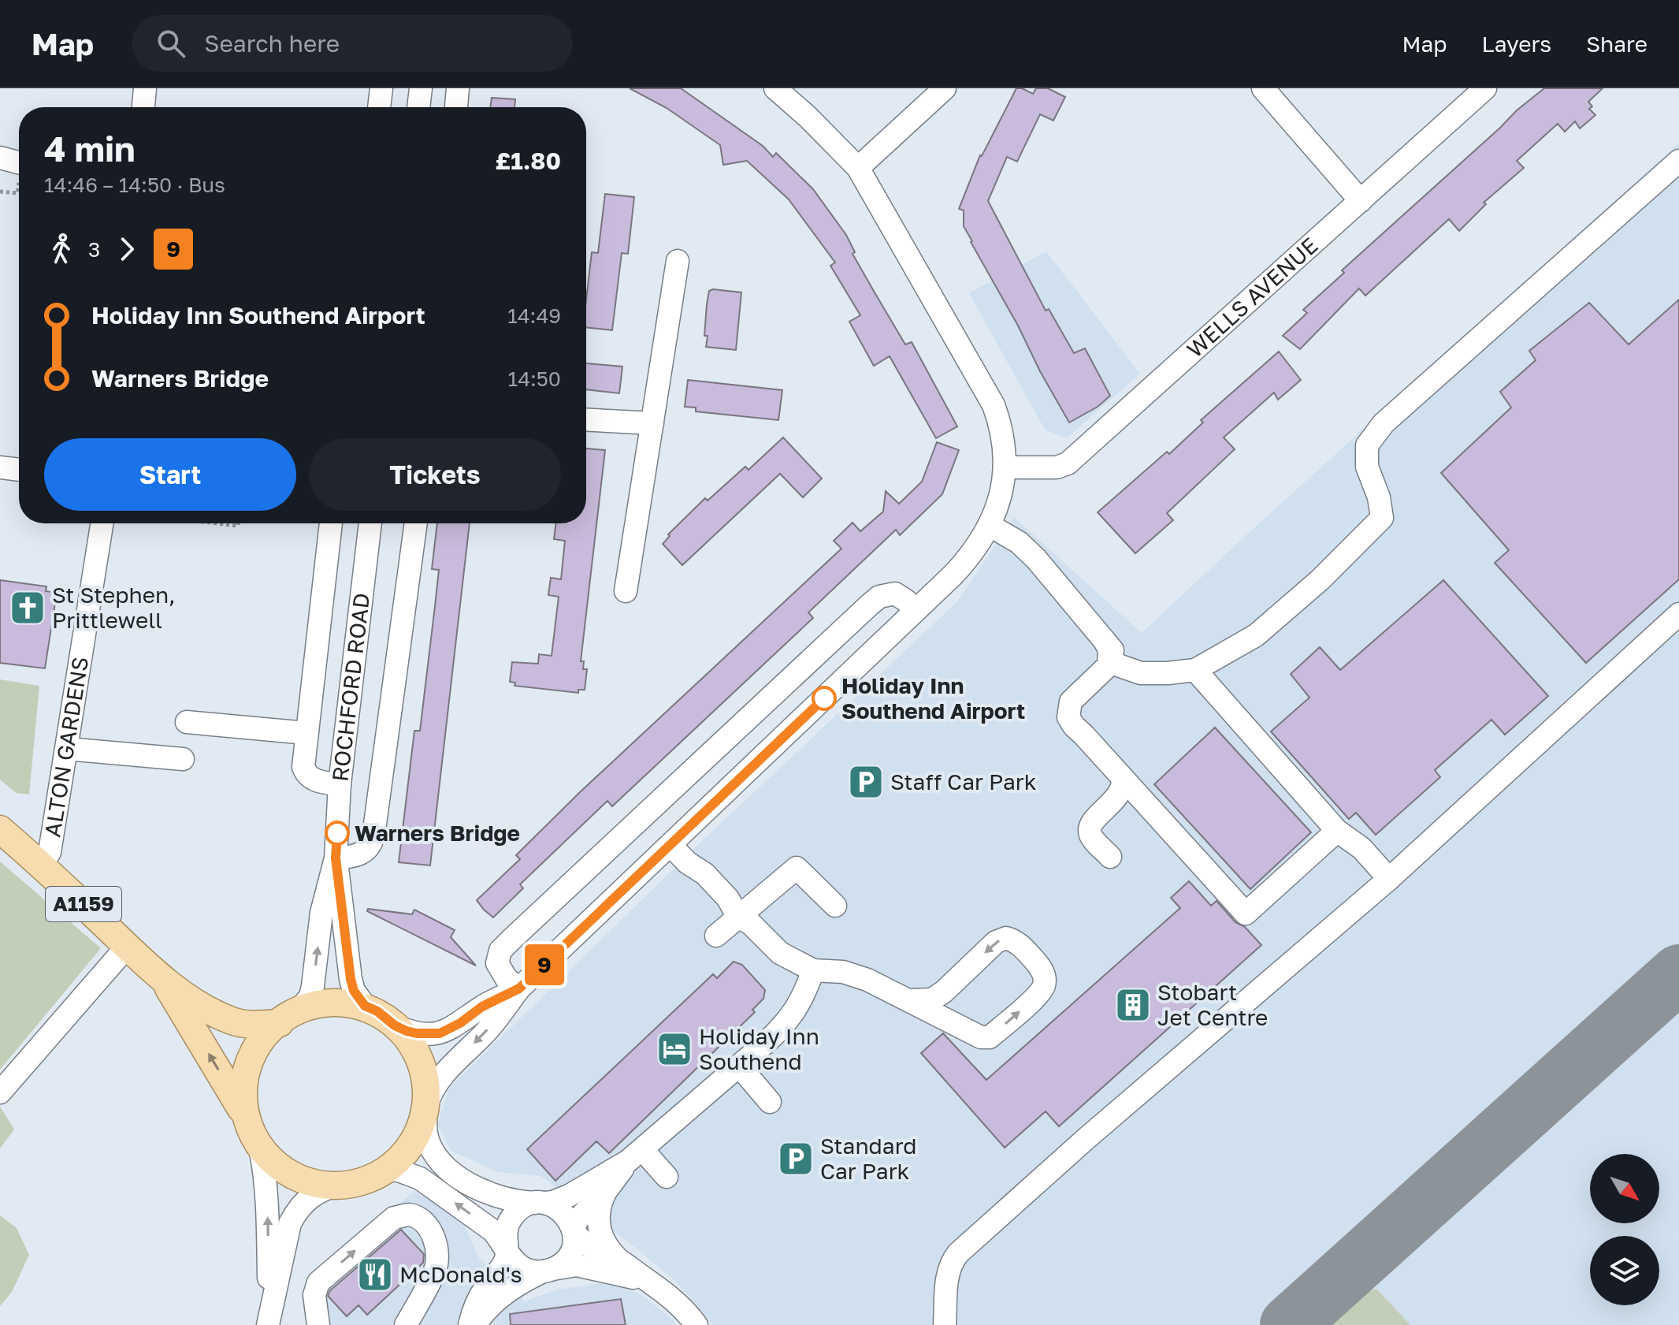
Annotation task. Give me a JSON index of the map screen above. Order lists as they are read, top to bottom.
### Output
{
  "streets": {
    "main road": ["A1159"],
    "street": ["WELLS AVENUE", "ROCHFORD ROAD", "ALTON GARDENS"]
  },
  "crossings": [
    ["ROCHFORD ROAD", "A1159"],
    ["ALTON GARDENS", "A1159"]
  ],
  "places": {
    "church": ["St Stephen, Prittlewell"],
    "other": ["Holiday Inn Southend Airport", "Warners Bridge"],
    "parking": ["Staff Car Park", "Standard Car Park"],
    "building": ["Stobart Jet Centre"],
    "hotel": ["Holiday Inn Southend"],
    "restaurant": ["McDonald's"]
  },
  "lines": ["bus line 9"],
  "north": "bottom right",
  "page": {
    "header": "Map",
    "search": "Search here",
    "nav": ["Map", "Layers", "Share"],
    "on_map": "9",
    "heading": ["4 min", "14:46 – 14:50 · Bus", "£1.80"],
    "legs": ["3", "9"],
    "list": [
      {
        "name": "Holiday Inn Southend Airport",
        "value": "14:49"
      },
      {
        "name": "Warners Bridge",
        "value": "14:50"
      }
    ],
    "buttons": ["Start", "Tickets"]
  }
}
